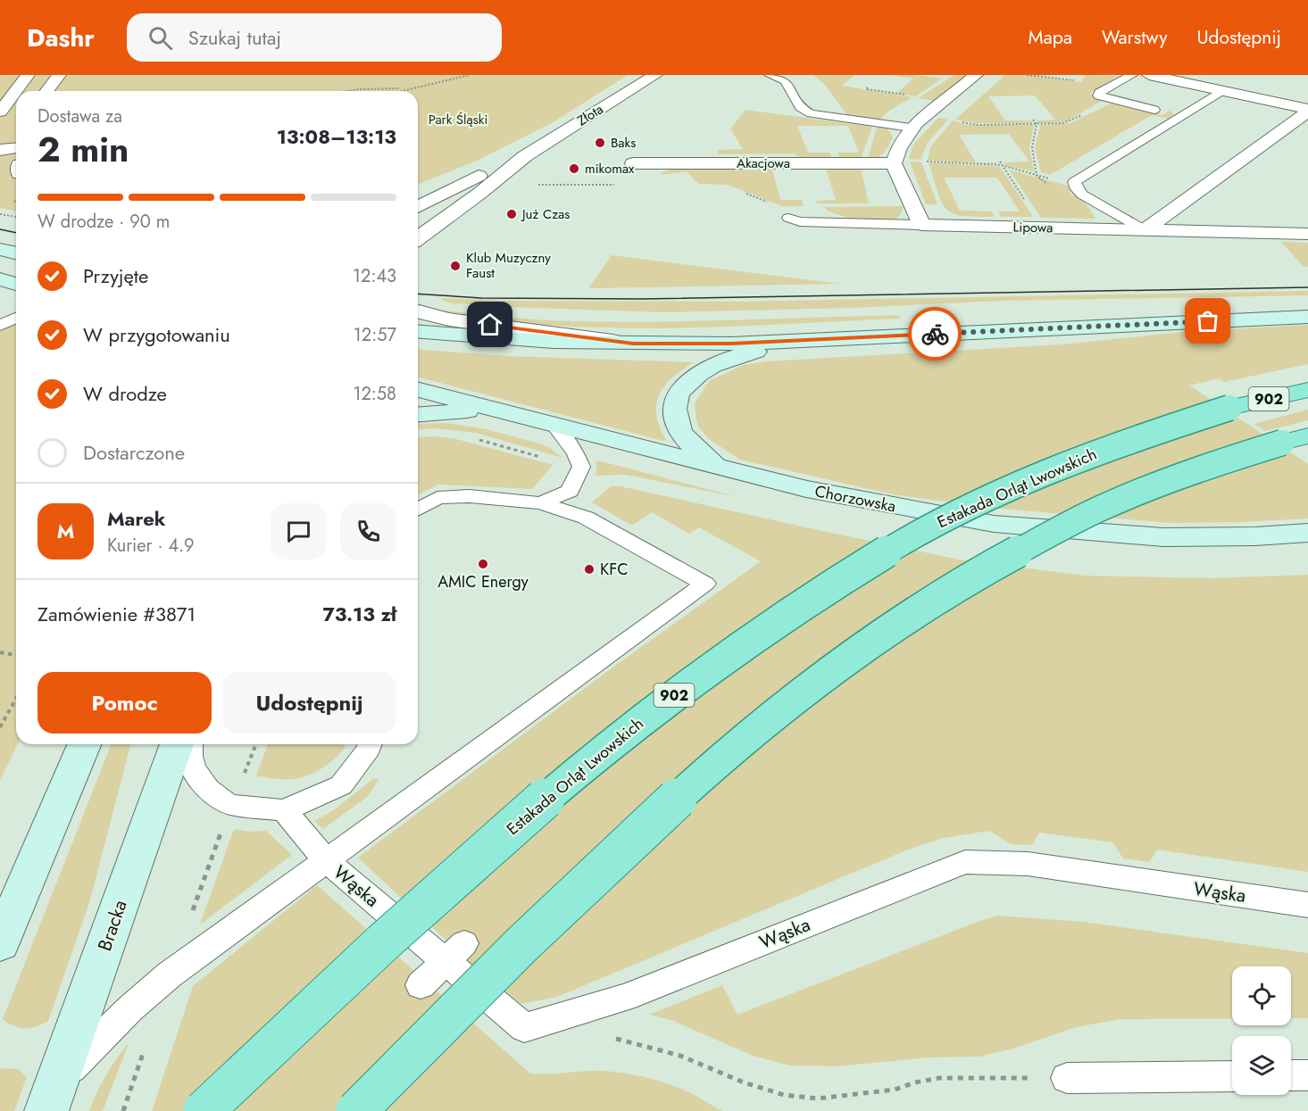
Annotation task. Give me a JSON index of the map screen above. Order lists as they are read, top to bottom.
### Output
{
  "streets": {
    "main road": [
      "902",
      "Estakada Orląt Lwowskich",
      "Chorzowska",
      "Bracka"
    ],
    "street": ["Złota", "Akacjowa", "Lipowa"],
    "lane": ["Wąska"]
  },
  "parks": ["Park Śląski"],
  "places": [
    "Baks",
    "mikomax",
    "Już Czas",
    "Klub Muzyczny Faust",
    "AMIC Energy",
    "KFC"
  ],
  "page": {
    "header": "Dashr",
    "search": "Szukaj tutaj",
    "nav": ["Mapa", "Warstwy", "Udostępnij"],
    "heading": ["2 min", "Dostawa za", "13:08–13:13"],
    "panel": [
      "Marek",
      "Kurier · 4.9",
      "Zamówienie #3871",
      "73.13 zł"
    ],
    "bar": "W drodze · 90 m",
    "list": [
      ["Przyjęte", "12:43"],
      ["W przygotowaniu", "12:57"],
      ["W drodze", "12:58"],
      "Dostarczone"
    ],
    "round": "M",
    "buttons": ["Pomoc", "Udostępnij"]
  }
}
